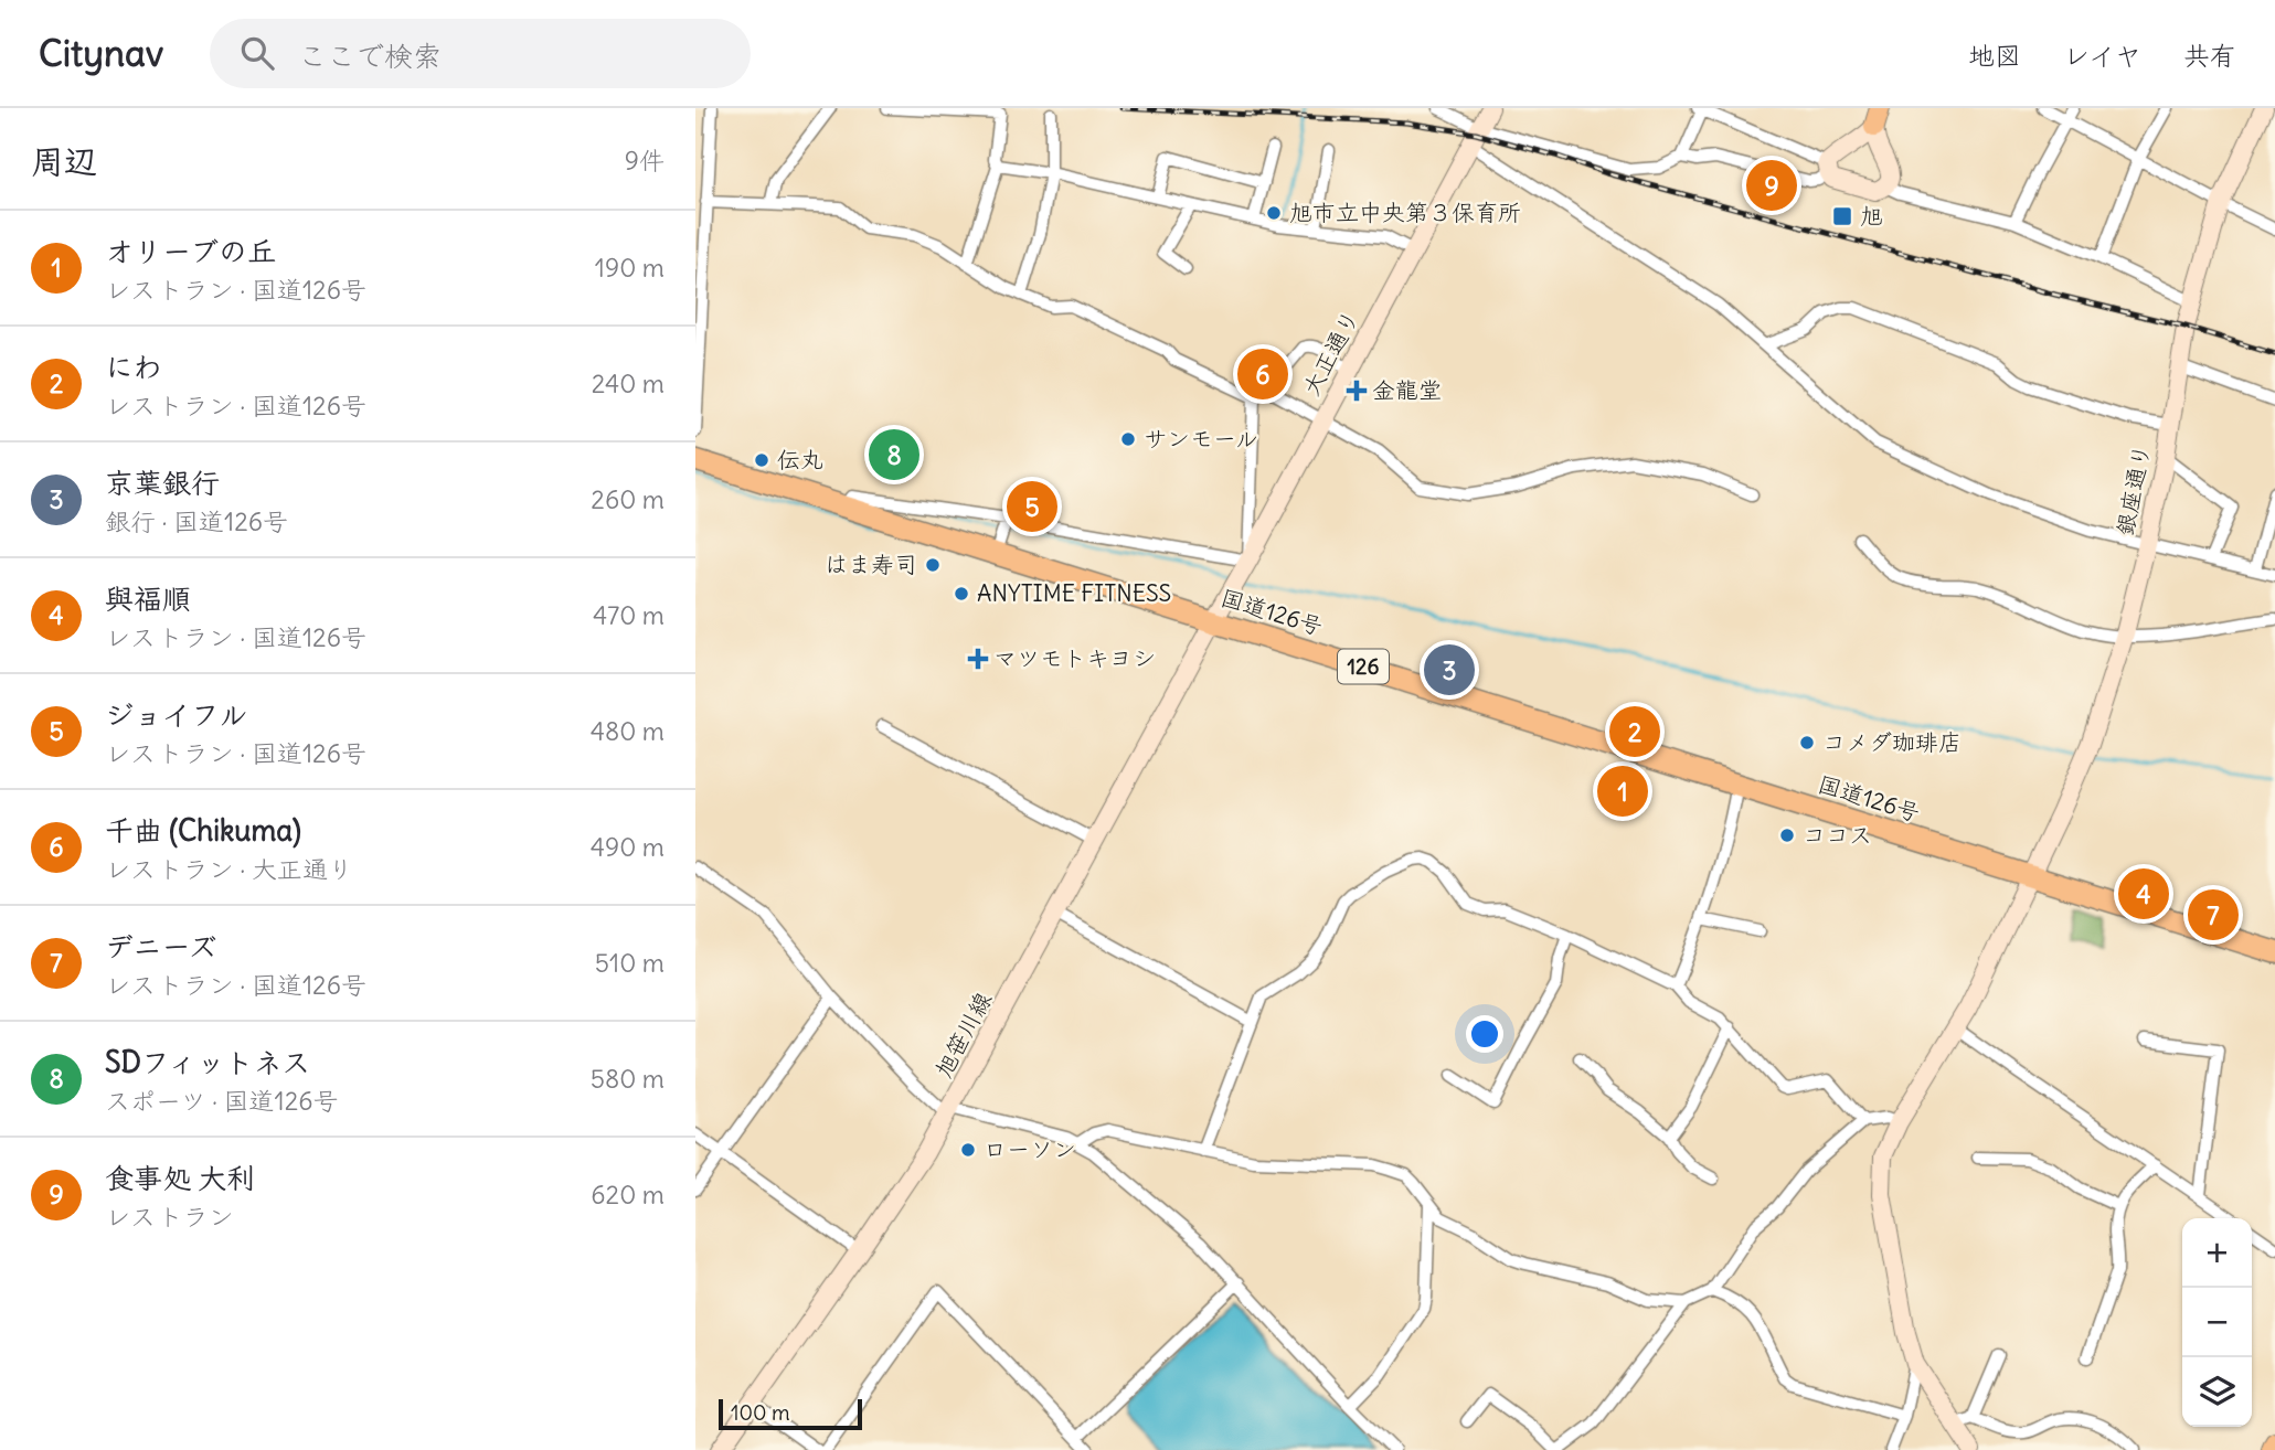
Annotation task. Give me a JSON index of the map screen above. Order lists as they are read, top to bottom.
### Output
{
  "streets": {
    "highway": ["国道126号", "126"],
    "street": ["大正通り", "銀座通り", "旭笹川線"]
  },
  "crossings": [
    ["大正通り", "国道126号"],
    ["大正通り", "旭笹川線"],
    ["銀座通り", "国道126号"],
    ["国道126号", "旭笹川線"]
  ],
  "places": {
    "other": [
      "旭市立中央第３保育所",
      "サンモール",
      "伝丸",
      "はま寿司",
      "ANYTIME FITNESS",
      "コメダ珈琲店",
      "ココス",
      "ローソン"
    ],
    "transit": ["旭"],
    "health": ["金龍堂", "マツモトキヨシ"]
  },
  "scale_bar": "100 m",
  "page": {
    "header": "Citynav",
    "search": "ここで検索",
    "nav": ["地図", "レイヤ", "共有"],
    "heading": ["周辺", "9件"],
    "pins": [
      "9",
      "6",
      "8",
      "5",
      "3",
      "2",
      "1",
      "4",
      "7"
    ],
    "list": [
      {
        "mark": "1",
        "name": "オリーブの丘",
        "note": "レストラン · 国道126号",
        "value": "190 m"
      },
      {
        "mark": "2",
        "name": "にわ",
        "note": "レストラン · 国道126号",
        "value": "240 m"
      },
      {
        "mark": "3",
        "name": "京葉銀行",
        "note": "銀行 · 国道126号",
        "value": "260 m"
      },
      {
        "mark": "4",
        "name": "與福順",
        "note": "レストラン · 国道126号",
        "value": "470 m"
      },
      {
        "mark": "5",
        "name": "ジョイフル",
        "note": "レストラン · 国道126号",
        "value": "480 m"
      },
      {
        "mark": "6",
        "name": "千曲 (Chikuma)",
        "note": "レストラン · 大正通り",
        "value": "490 m"
      },
      {
        "mark": "7",
        "name": "デニーズ",
        "note": "レストラン · 国道126号",
        "value": "510 m"
      },
      {
        "mark": "8",
        "name": "SDフィットネス",
        "note": "スポーツ · 国道126号",
        "value": "580 m"
      },
      {
        "mark": "9",
        "name": "食事処 大利",
        "note": "レストラン",
        "value": "620 m"
      }
    ],
    "map_buttons": ["+", "−"],
    "scale": "100 m"
  }
}
